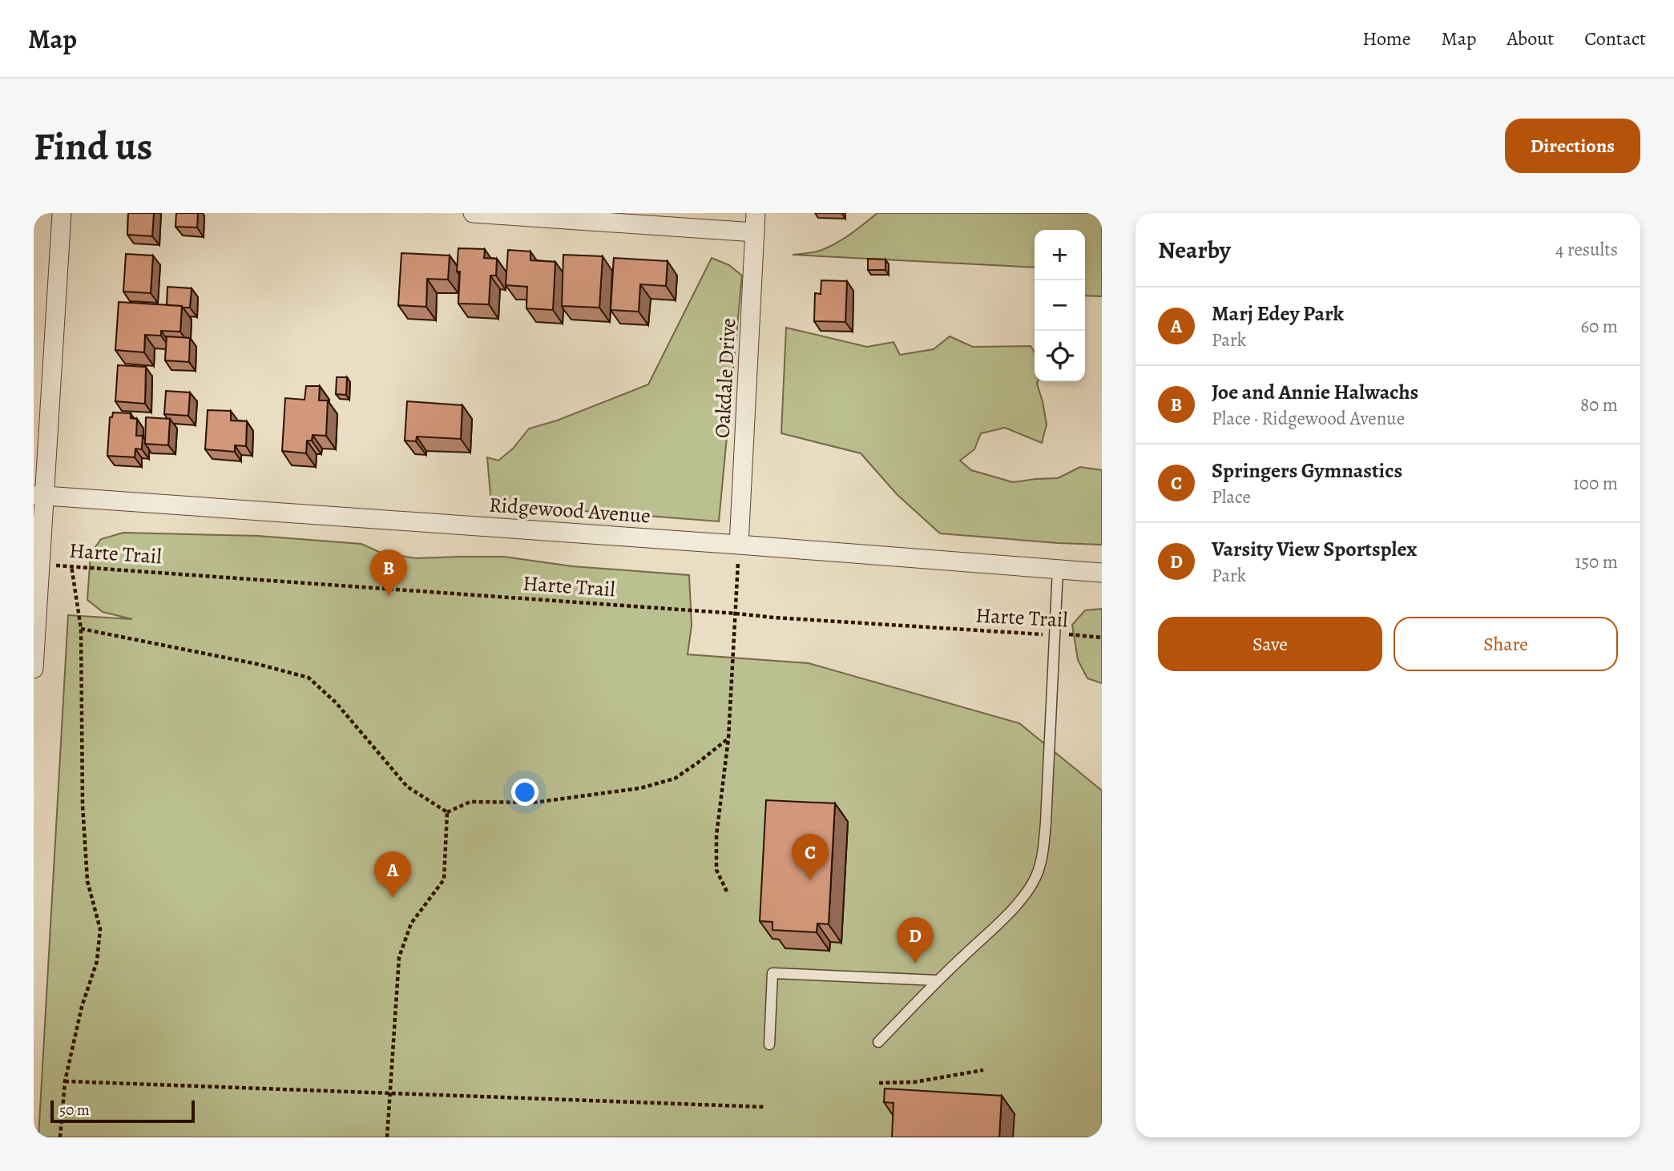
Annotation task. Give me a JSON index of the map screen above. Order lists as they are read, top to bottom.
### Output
{
  "streets": {
    "street": ["Oakdale Drive", "Ridgewood Avenue"],
    "path": ["Harte Trail"]
  },
  "crossings": [
    ["Oakdale Drive", "Ridgewood Avenue"]
  ],
  "scale_bar": "50 m",
  "page": {
    "header": "Map",
    "nav": [
      "Home",
      "Map",
      "About",
      "Contact"
    ],
    "buttons": [
      "Directions",
      ["Save", "Share"]
    ],
    "title": "Find us",
    "heading": ["Nearby", "4 results"],
    "map_buttons": ["+", "−"],
    "list": [
      {
        "mark": "A",
        "name": "Marj Edey Park",
        "note": "Park",
        "value": "60 m"
      },
      {
        "mark": "B",
        "name": "Joe and Annie Halwachs",
        "note": "Place · Ridgewood Avenue",
        "value": "80 m"
      },
      {
        "mark": "C",
        "name": "Springers Gymnastics",
        "note": "Place",
        "value": "100 m"
      },
      {
        "mark": "D",
        "name": "Varsity View Sportsplex",
        "note": "Park",
        "value": "150 m"
      }
    ],
    "pins": [
      "B",
      "C",
      "A",
      "D"
    ],
    "scale": "50 m"
  }
}
